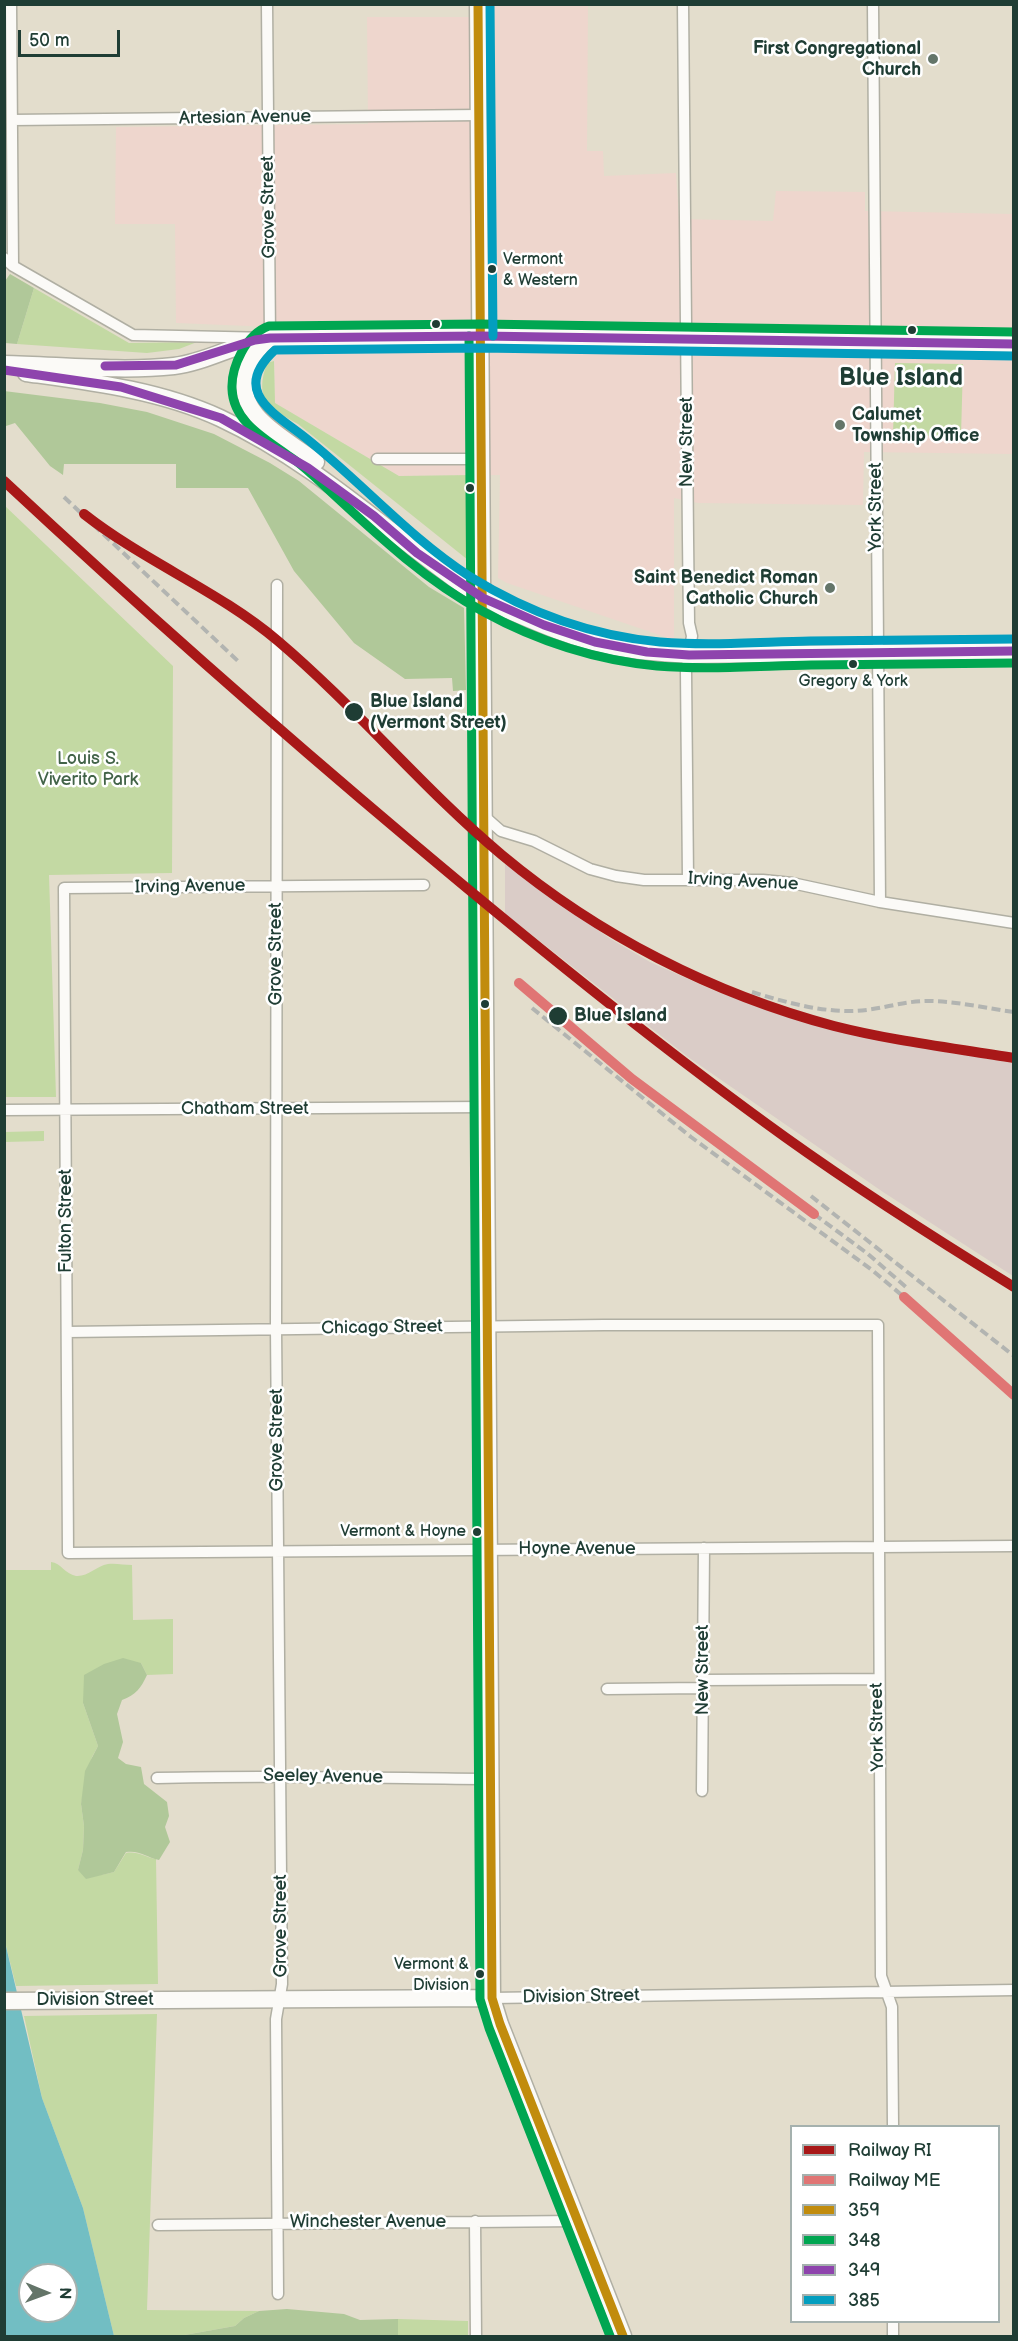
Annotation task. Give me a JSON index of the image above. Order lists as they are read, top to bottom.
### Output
{
  "streets": {
    "street": [
      "Artesian Avenue",
      "Grove Street",
      "New Street",
      "York Street",
      "Irving Avenue",
      "Chatham Street",
      "Fulton Street",
      "Chicago Street",
      "Hoyne Avenue",
      "Seeley Avenue",
      "Division Street",
      "Winchester Avenue"
    ]
  },
  "crossings": [
    ["Artesian Avenue", "Grove Street"],
    ["Grove Street", "Irving Avenue"],
    ["Grove Street", "Chatham Street"],
    ["Grove Street", "Chicago Street"],
    ["Grove Street", "Hoyne Avenue"],
    ["Grove Street", "Seeley Avenue"],
    ["Grove Street", "Division Street"],
    ["Grove Street", "Winchester Avenue"],
    ["New Street", "Irving Avenue"],
    ["New Street", "Hoyne Avenue"],
    ["York Street", "Irving Avenue"],
    ["York Street", "Chicago Street"],
    ["York Street", "Hoyne Avenue"],
    ["York Street", "Division Street"],
    ["Irving Avenue", "Fulton Street"],
    ["Chatham Street", "Fulton Street"],
    ["Fulton Street", "Chicago Street"],
    ["Fulton Street", "Hoyne Avenue"]
  ],
  "districts": ["Blue Island"],
  "parks": ["Louis S. Viverito Park"],
  "places": [
    "First Congregational Church",
    "Vermont & Western",
    "Calumet Township Office",
    "Saint Benedict Roman Catholic Church",
    "Gregory & York",
    "Blue Island (Vermont Street)",
    "Blue Island",
    "Vermont & Hoyne",
    "Vermont & Division"
  ],
  "lines": [
    "transit line 359",
    "transit line 385",
    "transit line 348",
    "transit line 349",
    "rail line RI",
    "rail line ME"
  ],
  "legend": [
    "Railway RI",
    "Railway ME",
    "359",
    "348",
    "349",
    "385"
  ],
  "scale_bar": "50 m",
  "north": "right"
}
